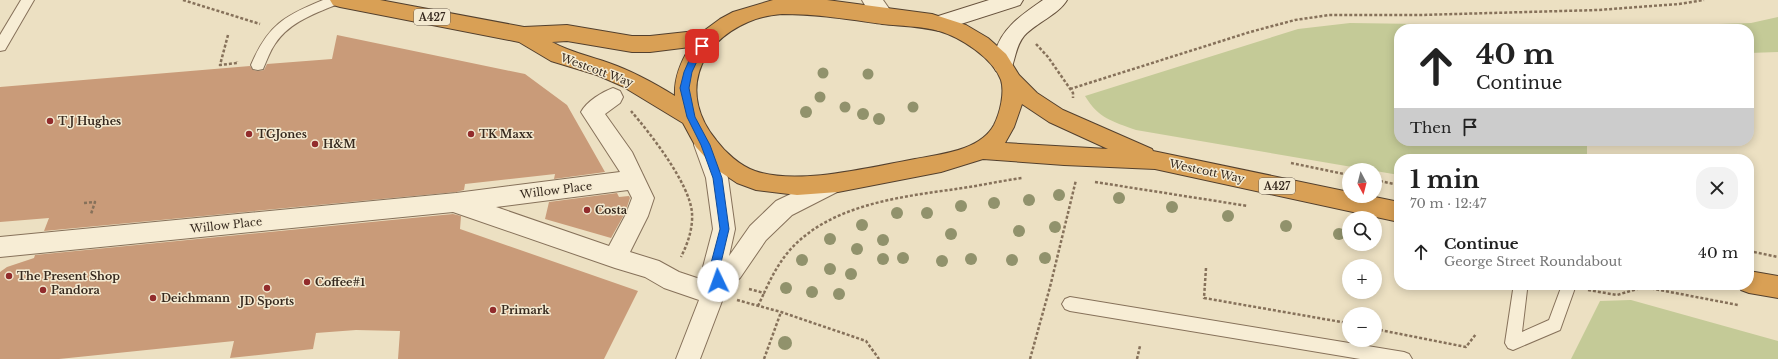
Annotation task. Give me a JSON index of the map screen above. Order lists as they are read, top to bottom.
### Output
{
  "streets": {
    "highway": ["A427", "Westcott Way"],
    "street": ["Willow Place"]
  },
  "places": [
    "T J Hughes",
    "TGJones",
    "TK Maxx",
    "H&M",
    "Costa",
    "The Present Shop",
    "Coffee#1",
    "JD Sports",
    "Pandora",
    "Deichmann",
    "Primark"
  ],
  "north": "bottom",
  "page": {
    "turn": ["40 m", "Continue"],
    "then": "Then",
    "heading": ["1 min", "70 m · 12:47"],
    "map_buttons": ["+", "−"],
    "list": [
      {
        "name": "Continue",
        "note": "George Street Roundabout",
        "value": "40 m"
      }
    ]
  }
}
